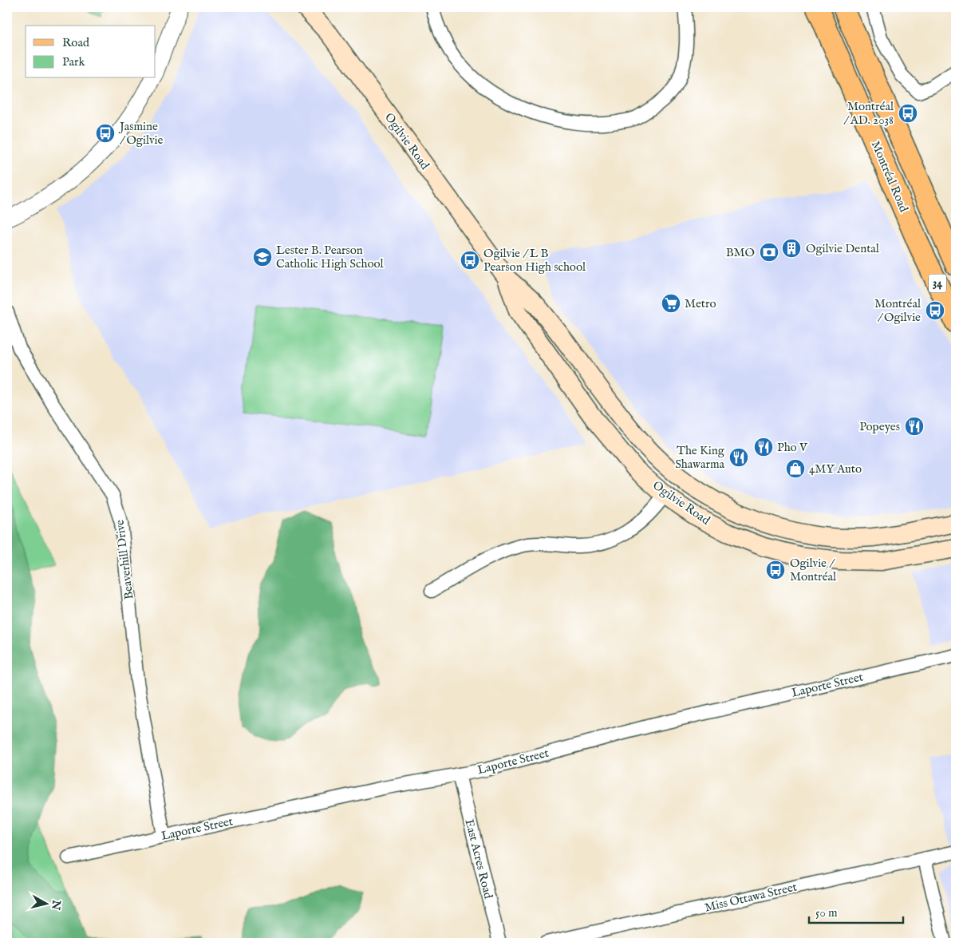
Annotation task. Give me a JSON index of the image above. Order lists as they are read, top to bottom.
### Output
{
  "streets": {
    "main road": ["Ogilvie Road", "Montréal Road", "34"],
    "street": [
      "Beaverhill Drive",
      "Laporte Street",
      "East Acres Road",
      "Miss Ottawa Street"
    ]
  },
  "crossings": [
    ["Beaverhill Drive", "Laporte Street"],
    ["Laporte Street", "East Acres Road"]
  ],
  "places": {
    "bus stop": [
      "Montréal / AD. 2038",
      "Jasmine / Ogilvie",
      "Ogilvie / L B Pearson High school",
      "Montréal / Ogilvie",
      "Ogilvie / Montréal"
    ],
    "building": ["Ogilvie Dental"],
    "bank": ["BMO"],
    "school or university": ["Lester B. Pearson Catholic High School"],
    "supermarket": ["Metro"],
    "restaurant": ["Popeyes", "Pho V", "The King Shawarma"],
    "shop": ["4MY Auto"]
  },
  "legend": ["Road", "Park"],
  "scale_bar": "50 m",
  "north": "right"
}
